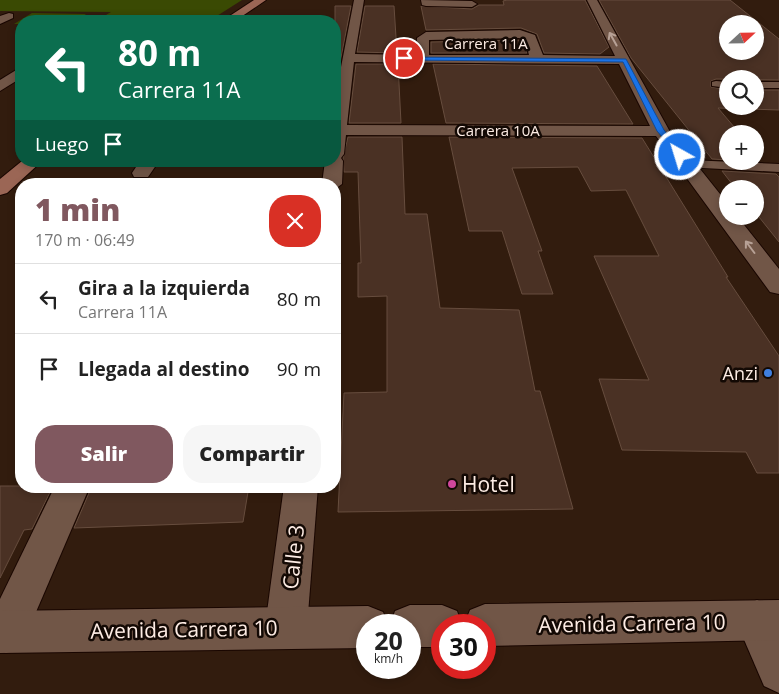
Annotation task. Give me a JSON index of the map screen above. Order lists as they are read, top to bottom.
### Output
{
  "streets": {
    "street": [
      "Carrera 11A",
      "Carrera 10A",
      "Calle 3",
      "Avenida Carrera 10"
    ]
  },
  "crossings": [
    ["Calle 3", "Avenida Carrera 10"]
  ],
  "places": ["Anzi", "Hotel"],
  "north": "right",
  "page": {
    "map_buttons": ["+", "−"],
    "turn": ["80 m", "Carrera 11A"],
    "then": "Luego",
    "heading": ["1 min", "170 m · 06:49"],
    "list": [
      {
        "name": "Gira a la izquierda",
        "note": "Carrera 11A",
        "value": "80 m"
      },
      {
        "name": "Llegada al destino",
        "value": "90 m"
      }
    ],
    "buttons": ["Salir", "Compartir"],
    "speed": "20 km/h",
    "limit": "30"
  }
}
